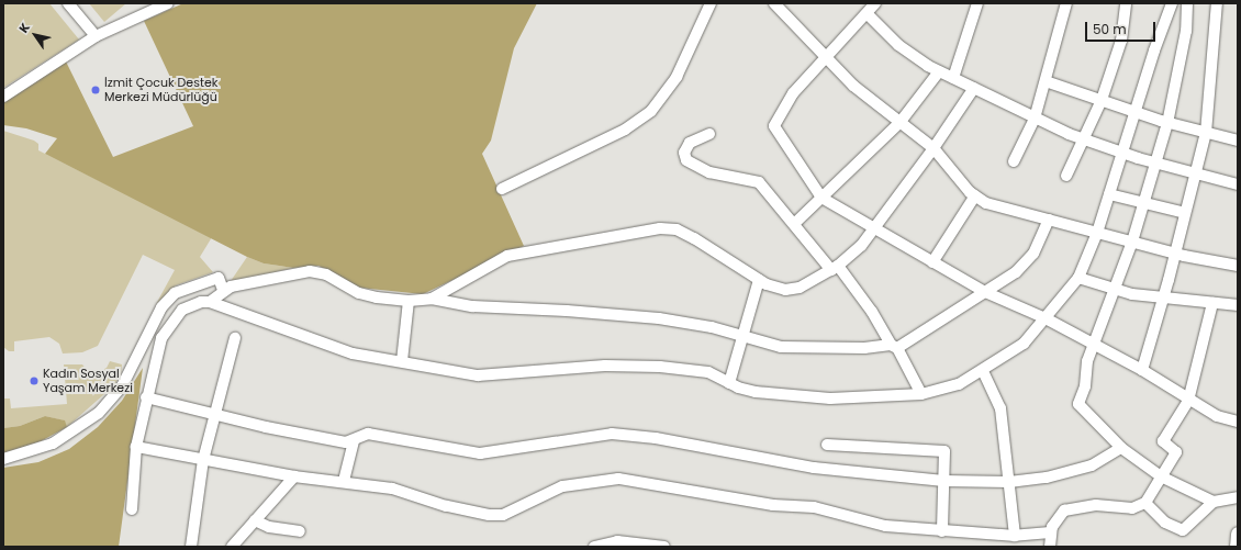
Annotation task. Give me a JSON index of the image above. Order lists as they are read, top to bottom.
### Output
{
  "places": ["İzmit Çocuk Destek Merkezi Müdürlüğü", "Kadın Sosyal Yaşam Merkezi"],
  "scale_bar": "50 m",
  "north": "top left"
}
